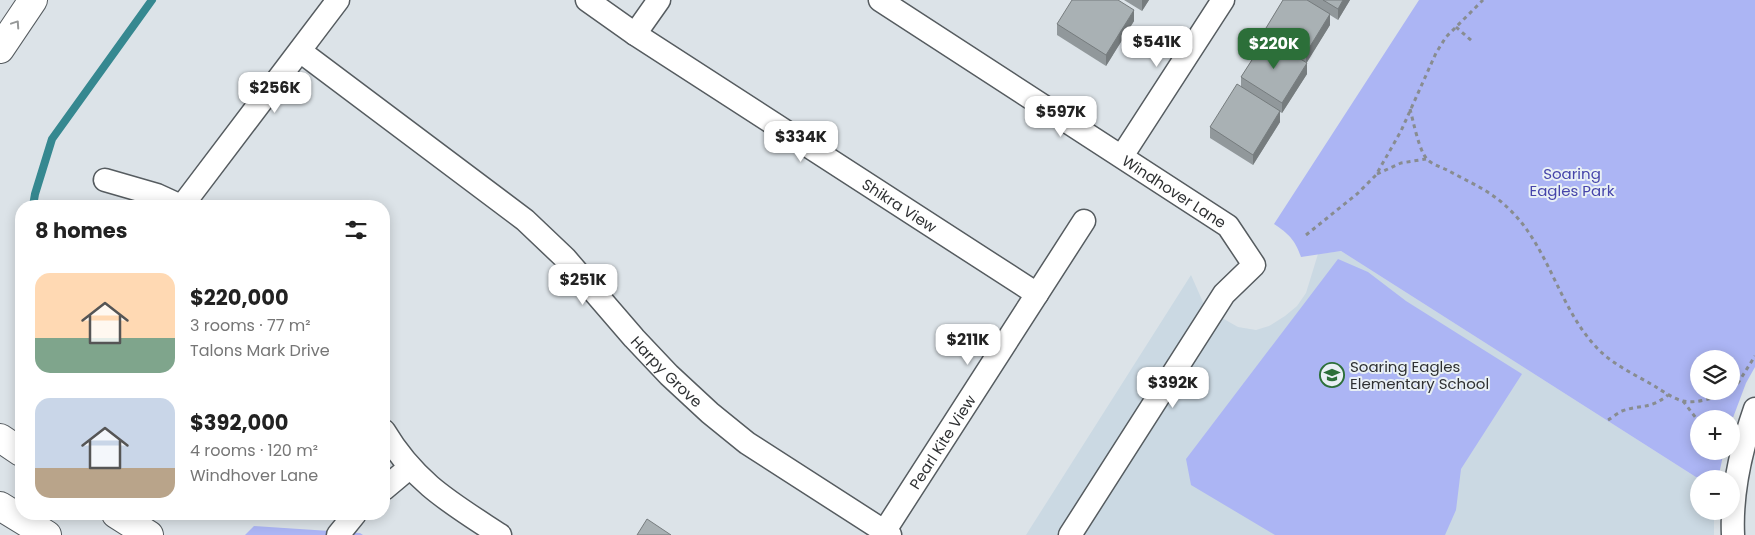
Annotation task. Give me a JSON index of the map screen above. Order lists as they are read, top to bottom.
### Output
{
  "streets": {
    "street": [
      "Windhover Lane",
      "Shikra View",
      "Harpy Grove",
      "Pearl Kite View"
    ]
  },
  "crossings": [
    ["Shikra View", "Pearl Kite View"],
    ["Harpy Grove", "Pearl Kite View"]
  ],
  "parks": ["Soaring Eagles Park"],
  "places": {
    "school or university": ["Soaring Eagles Elementary School"]
  },
  "page": {
    "price": [
      "$541K",
      "$220K",
      "$256K",
      "$597K",
      "$334K",
      "$251K",
      "$211K",
      "$392K"
    ],
    "heading": "8 homes",
    "list": [
      {
        "name": "$220,000",
        "note": "3 rooms · 77 m² · Talons Mark Drive"
      },
      {
        "name": "$392,000",
        "note": "4 rooms · 120 m² · Windhover Lane"
      }
    ],
    "map_buttons": ["+", "−"]
  }
}
